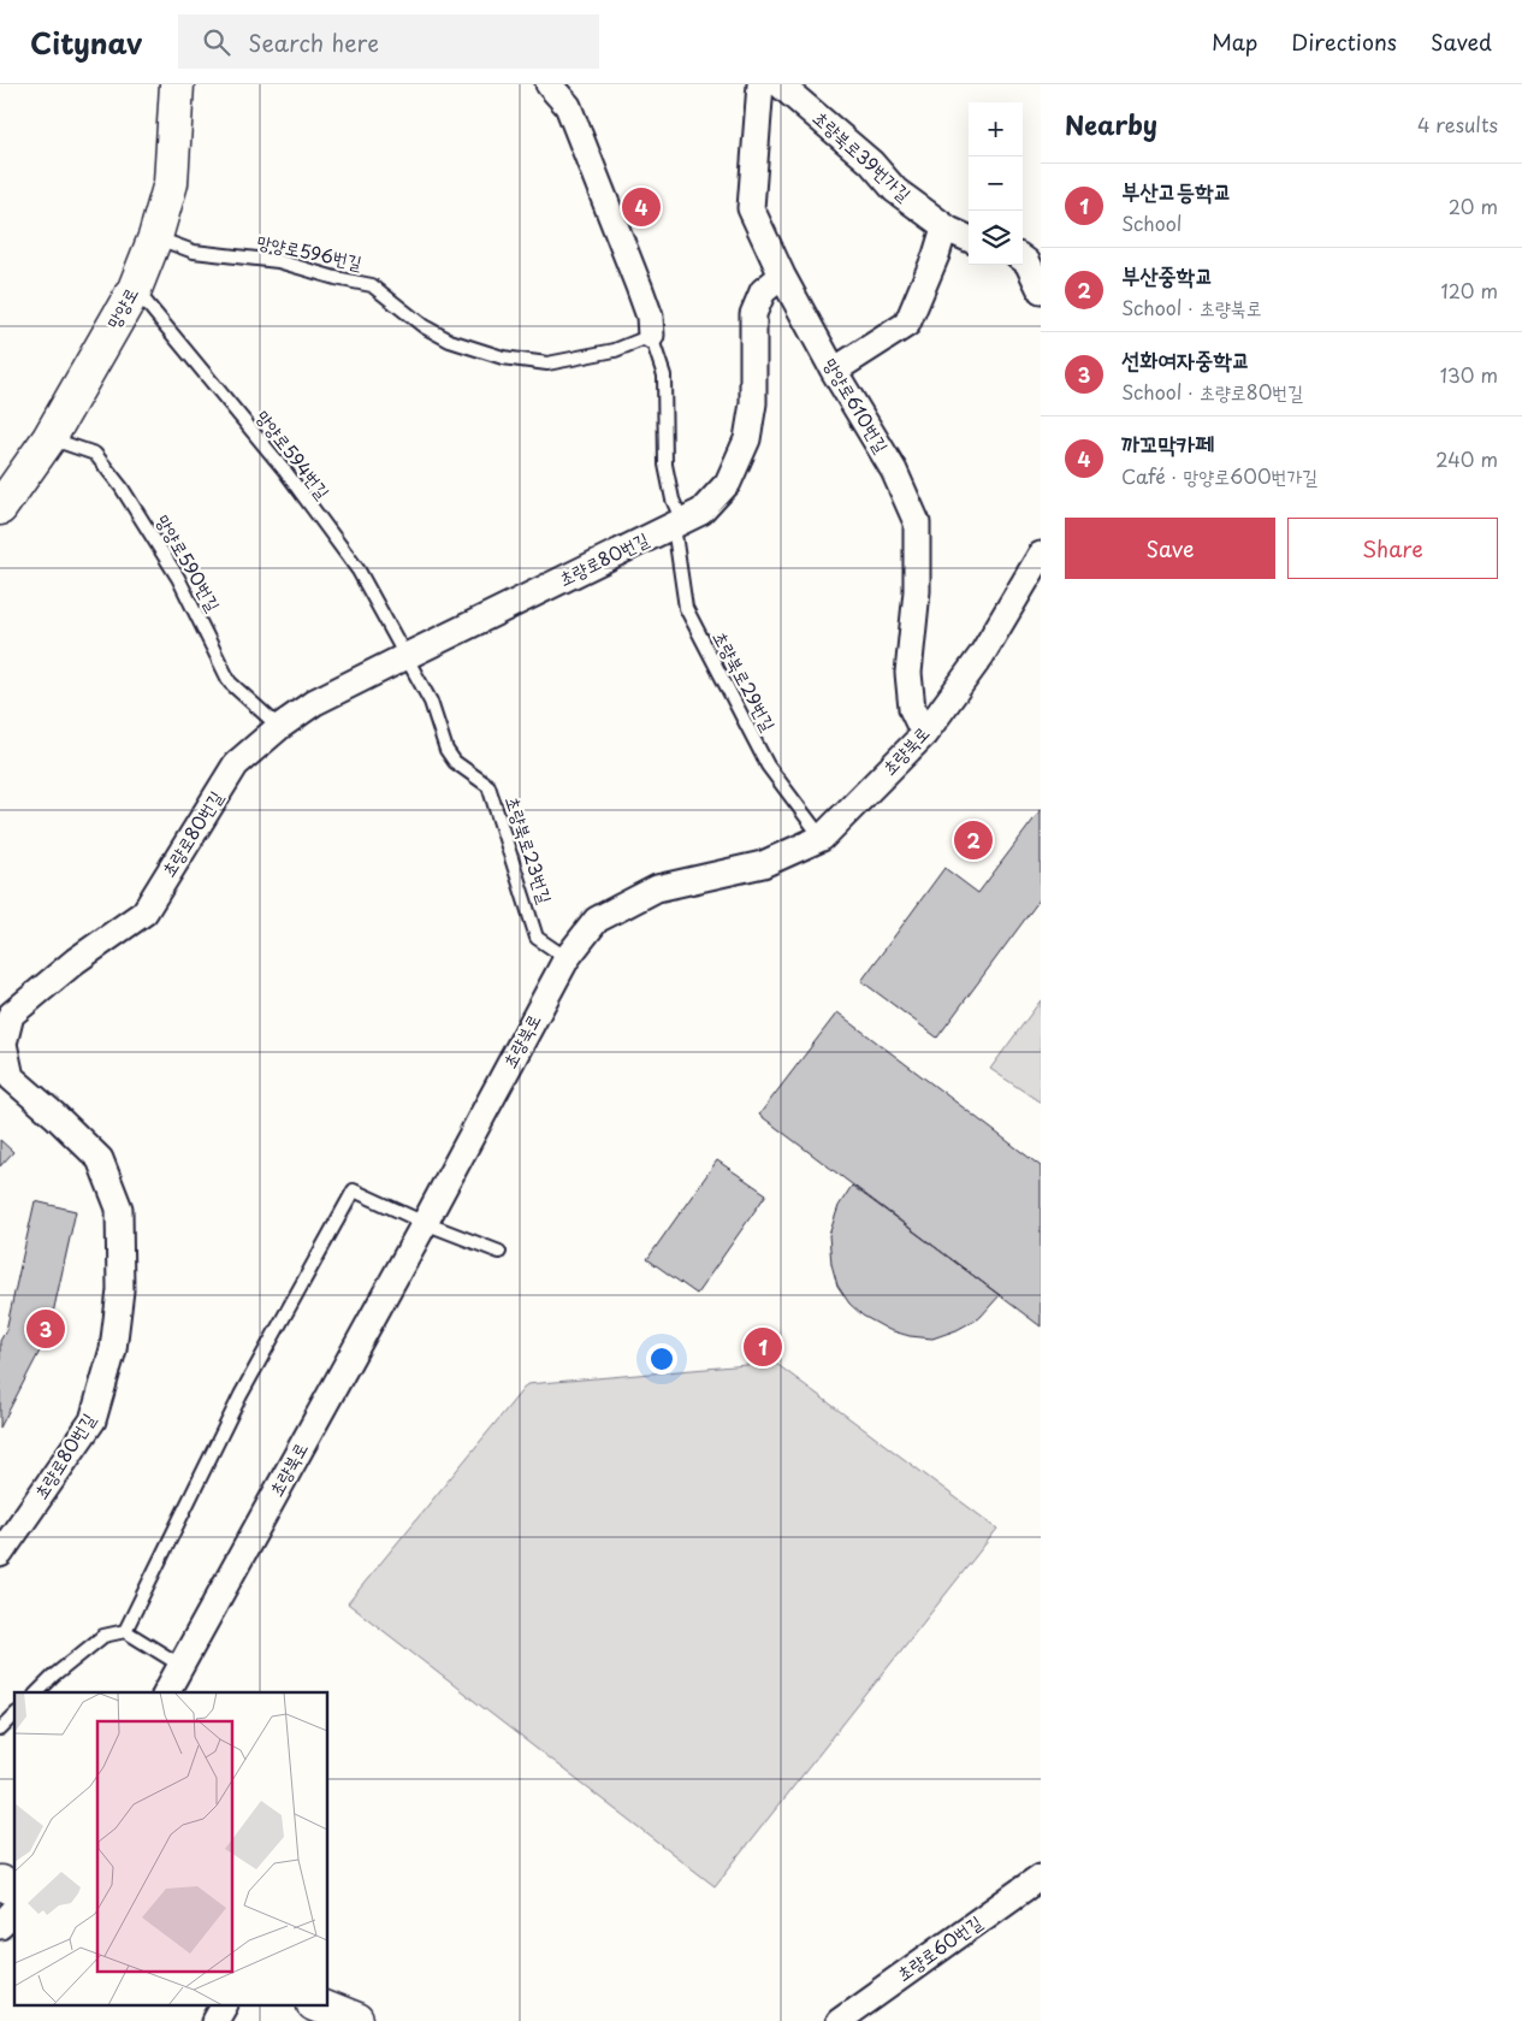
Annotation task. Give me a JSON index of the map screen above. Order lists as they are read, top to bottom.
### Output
{
  "streets": {
    "main road": ["망양로"],
    "street": [
      "초량북로39번가길",
      "망양로610번길",
      "초량로80번길",
      "초량북로",
      "초량로60번길"
    ],
    "lane": [
      "망양로596번길",
      "망양로594번길",
      "망양로590번길",
      "초량북로29번길",
      "초량북로23번길"
    ]
  },
  "crossings": [
    ["망양로596번길", "망양로"],
    ["망양로596번길", "초량북로29번길"],
    ["망양로", "망양로594번길"],
    ["망양로", "망양로590번길"],
    ["망양로610번길", "초량로80번길"],
    ["망양로610번길", "초량북로"],
    ["망양로594번길", "초량로80번길"],
    ["망양로594번길", "초량북로23번길"],
    ["초량로80번길", "망양로590번길"],
    ["초량로80번길", "초량북로29번길"],
    ["초량로80번길", "초량북로23번길"],
    ["초량북로29번길", "초량북로"],
    ["초량북로", "초량북로23번길"]
  ],
  "page": {
    "header": "Citynav",
    "search": "Search here",
    "nav": ["Map", "Directions", "Saved"],
    "heading": ["Nearby", "4 results"],
    "map_buttons": ["+", "−"],
    "list": [
      {
        "mark": "1",
        "name": "부산고등학교",
        "note": "School",
        "value": "20 m"
      },
      {
        "mark": "2",
        "name": "부산중학교",
        "note": "School · 초량북로",
        "value": "120 m"
      },
      {
        "mark": "3",
        "name": "선화여자중학교",
        "note": "School · 초량로80번길",
        "value": "130 m"
      },
      {
        "mark": "4",
        "name": "까꼬막카페",
        "note": "Café · 망양로600번가길",
        "value": "240 m"
      }
    ],
    "pins": [
      "4",
      "2",
      "3",
      "1"
    ],
    "buttons": ["Save", "Share"]
  }
}
